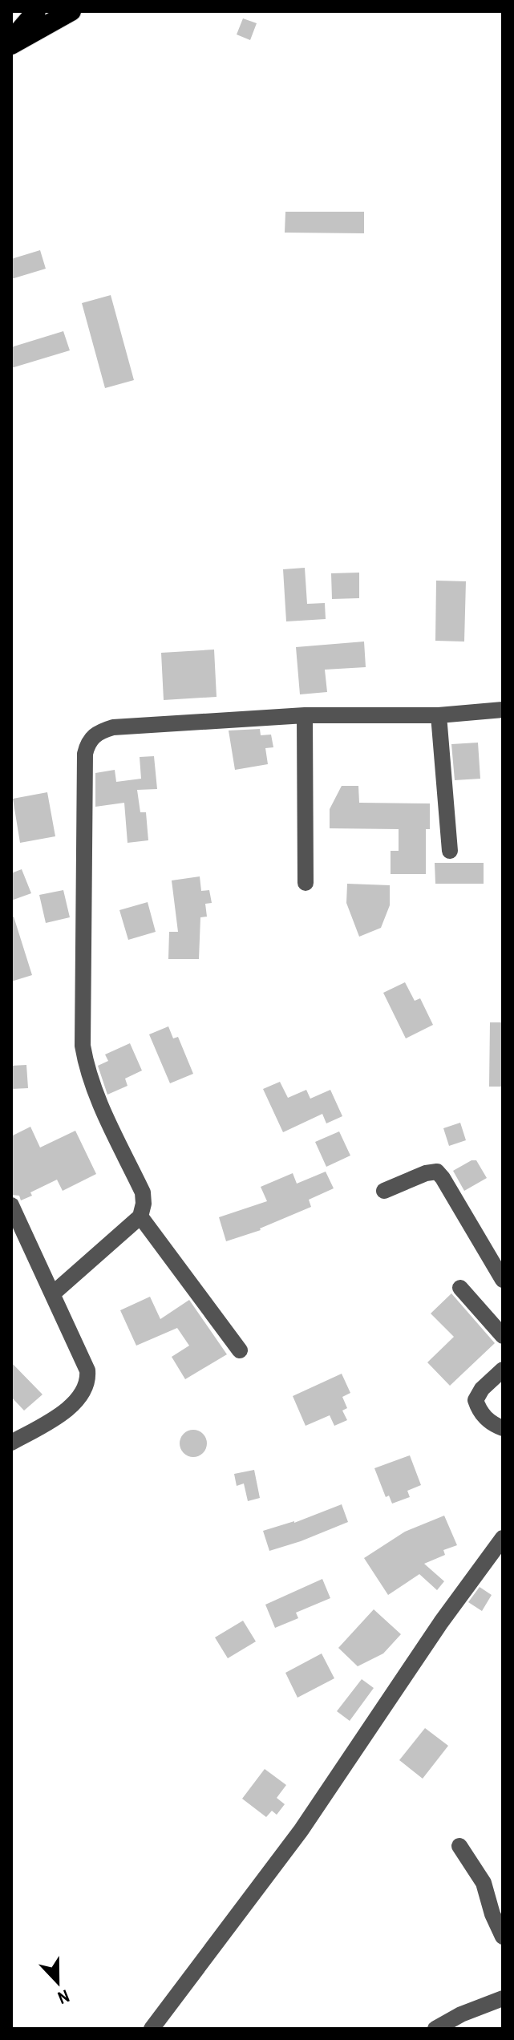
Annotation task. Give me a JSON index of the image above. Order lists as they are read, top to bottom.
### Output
{
  "north": "bottom"
}
